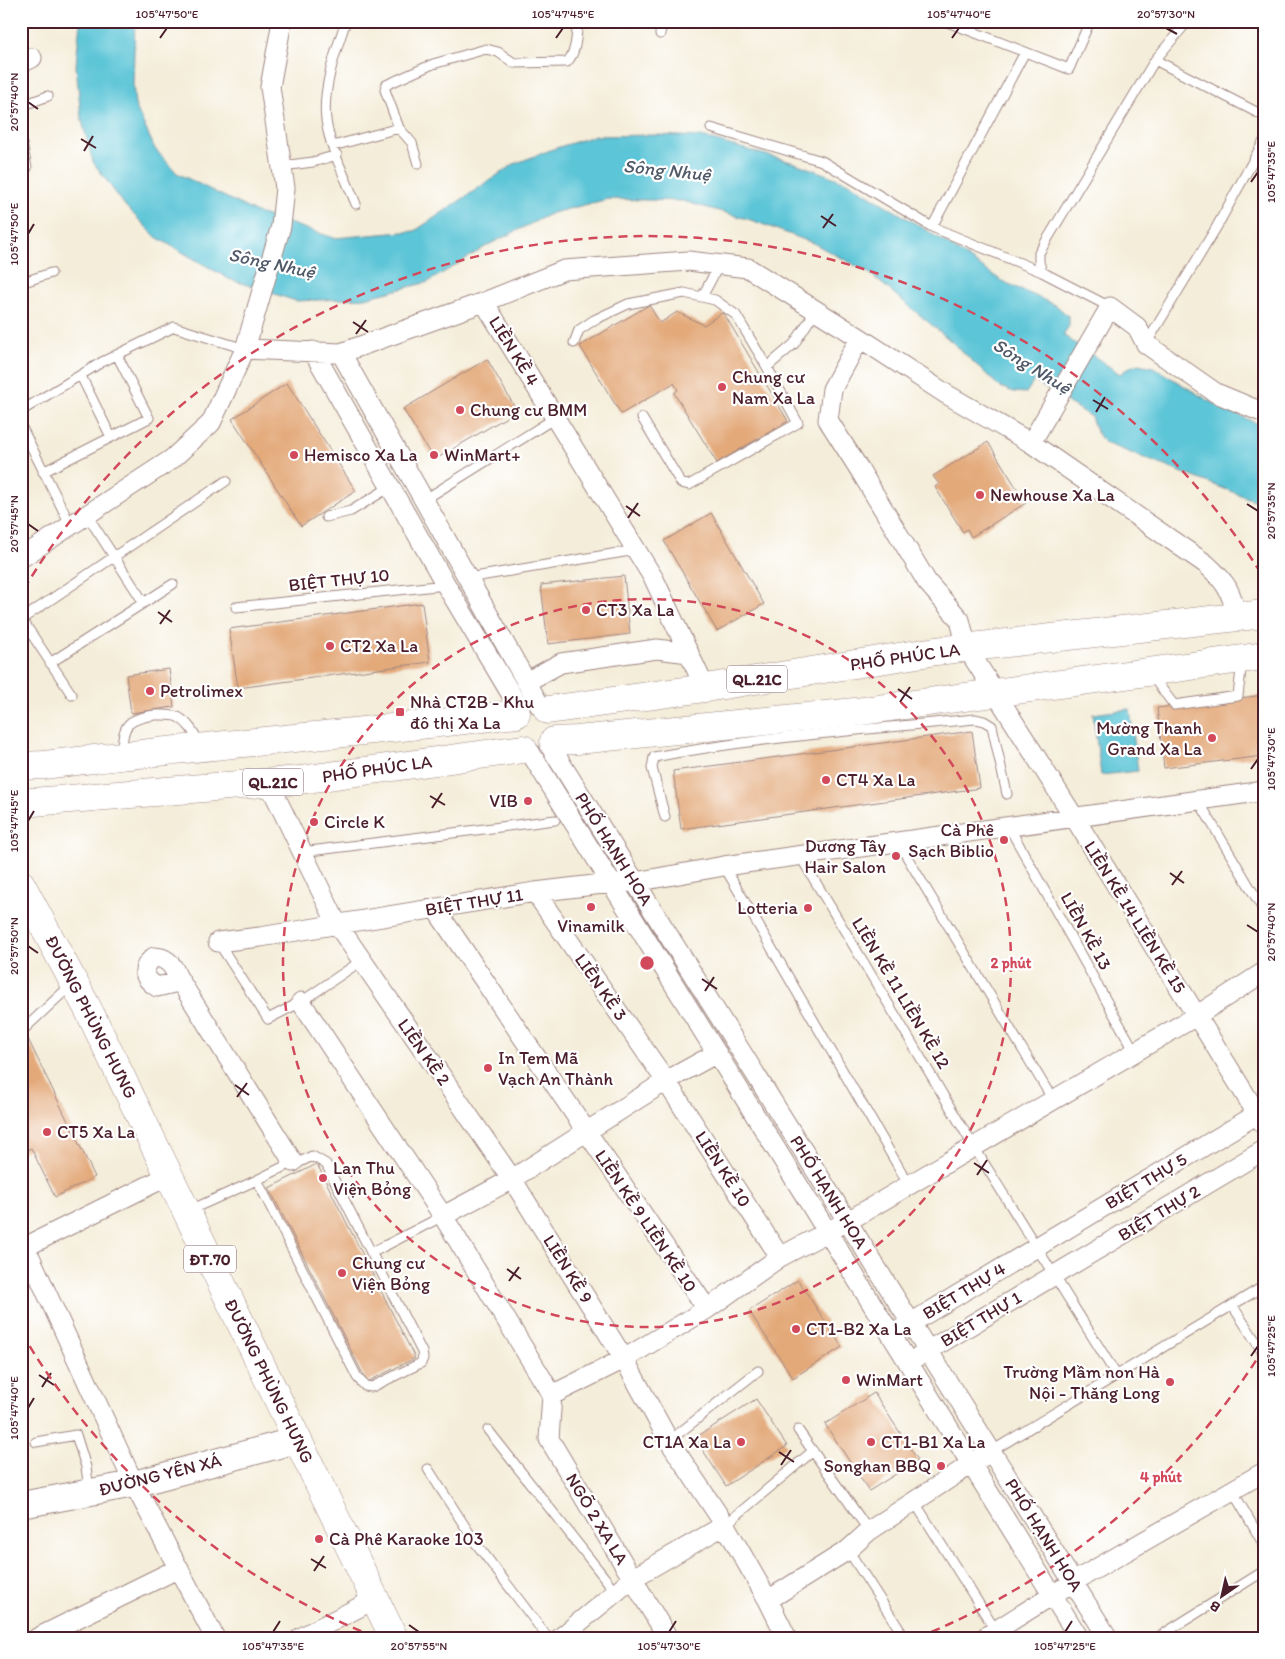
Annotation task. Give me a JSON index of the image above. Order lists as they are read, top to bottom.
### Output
{
  "streets": {
    "main road": [
      "PHỐ PHÚC LA",
      "QL.21C",
      "ĐƯỜNG PHÙNG HƯNG",
      "ĐT.70"
    ],
    "street": [
      "LIỀN KỀ 4",
      "PHỐ HẠNH HOA",
      "BIỆT THỰ 11",
      "LIỀN KỀ 14 LIỀN KỀ 15",
      "LIỀN KỀ 3",
      "LIỀN KỀ 2",
      "LIỀN KỀ 10",
      "BIỆT THỰ 5",
      "BIỆT THỰ 2",
      "LIỀN KỀ 9 LIỀN KỀ 10",
      "LIỀN KỀ 9",
      "BIỆT THỰ 4",
      "BIỆT THỰ 1",
      "ĐƯỜNG YÊN XÁ",
      "NGÕ 2 XA LA"
    ],
    "lane": ["BIỆT THỰ 10", "LIỀN KỀ 13", "LIỀN KỀ 11 LIỀN KỀ 12"]
  },
  "crossings": [
    ["LIỀN KỀ 4", "PHỐ PHÚC LA"],
    ["PHỐ PHÚC LA", "PHỐ HẠNH HOA"],
    ["PHỐ PHÚC LA", "LIỀN KỀ 14 LIỀN KỀ 15"],
    ["PHỐ PHÚC LA", "LIỀN KỀ 2"],
    ["PHỐ HẠNH HOA", "BIỆT THỰ 11"],
    ["PHỐ HẠNH HOA", "BIỆT THỰ 4"],
    ["PHỐ HẠNH HOA", "BIỆT THỰ 1"],
    ["BIỆT THỰ 11", "LIỀN KỀ 14 LIỀN KỀ 15"],
    ["BIỆT THỰ 11", "LIỀN KỀ 13"],
    ["BIỆT THỰ 11", "LIỀN KỀ 3"],
    ["BIỆT THỰ 11", "LIỀN KỀ 11 LIỀN KỀ 12"],
    ["BIỆT THỰ 11", "LIỀN KỀ 2"],
    ["BIỆT THỰ 11", "LIỀN KỀ 9 LIỀN KỀ 10"],
    ["LIỀN KỀ 14 LIỀN KỀ 15", "BIỆT THỰ 5"],
    ["LIỀN KỀ 3", "LIỀN KỀ 10"],
    ["LIỀN KỀ 11 LIỀN KỀ 12", "BIỆT THỰ 5"],
    ["LIỀN KỀ 11 LIỀN KỀ 12", "BIỆT THỰ 2"],
    ["LIỀN KỀ 11 LIỀN KỀ 12", "BIỆT THỰ 4"],
    ["LIỀN KỀ 11 LIỀN KỀ 12", "BIỆT THỰ 1"],
    ["ĐƯỜNG PHÙNG HƯNG", "ĐƯỜNG YÊN XÁ"],
    ["LIỀN KỀ 2", "LIỀN KỀ 9"],
    ["BIỆT THỰ 5", "BIỆT THỰ 4"],
    ["BIỆT THỰ 2", "BIỆT THỰ 1"]
  ],
  "water": ["Sông Nhuệ"],
  "places": {
    "other": [
      "Chung cư Nam Xa La",
      "Chung cư BMM",
      "Hemisco Xa La",
      "WinMart+",
      "Newhouse Xa La",
      "CT3 Xa La",
      "CT2 Xa La",
      "Petrolimex",
      "Mường Thanh Grand Xa La",
      "CT4 Xa La",
      "VIB",
      "Circle K",
      "Cà Phê Sạch Biblio",
      "Dương Tây Hair Salon",
      "Vinamilk",
      "Lotteria",
      "In Tem Mã Vạch An Thành",
      "CT5 Xa La",
      "Lan Thu Viện Bỏng",
      "Chung cư Viện Bỏng",
      "CT1-B2 Xa La",
      "WinMart",
      "Trường Mầm non Hà Nội - Thăng Long",
      "CT1A Xa La",
      "CT1-B1 Xa La",
      "Songhan BBQ",
      "Cà Phê Karaoke 103"
    ],
    "transit": ["Nhà CT2B - Khu đô thị Xa La"]
  },
  "north": "bottom left",
  "coordinates": [
    "105°47'50\"E",
    "105°47'45\"E",
    "105°47'40\"E",
    "20°57'30\"N",
    "20°57'40\"N",
    "105°47'35\"E",
    "20°57'35\"N",
    "20°57'45\"N",
    "105°47'30\"E",
    "20°57'50\"N",
    "105°47'25\"E",
    "20°57'55\"N"
  ],
  "rings": ["2 phút", "4 phút"]
}
